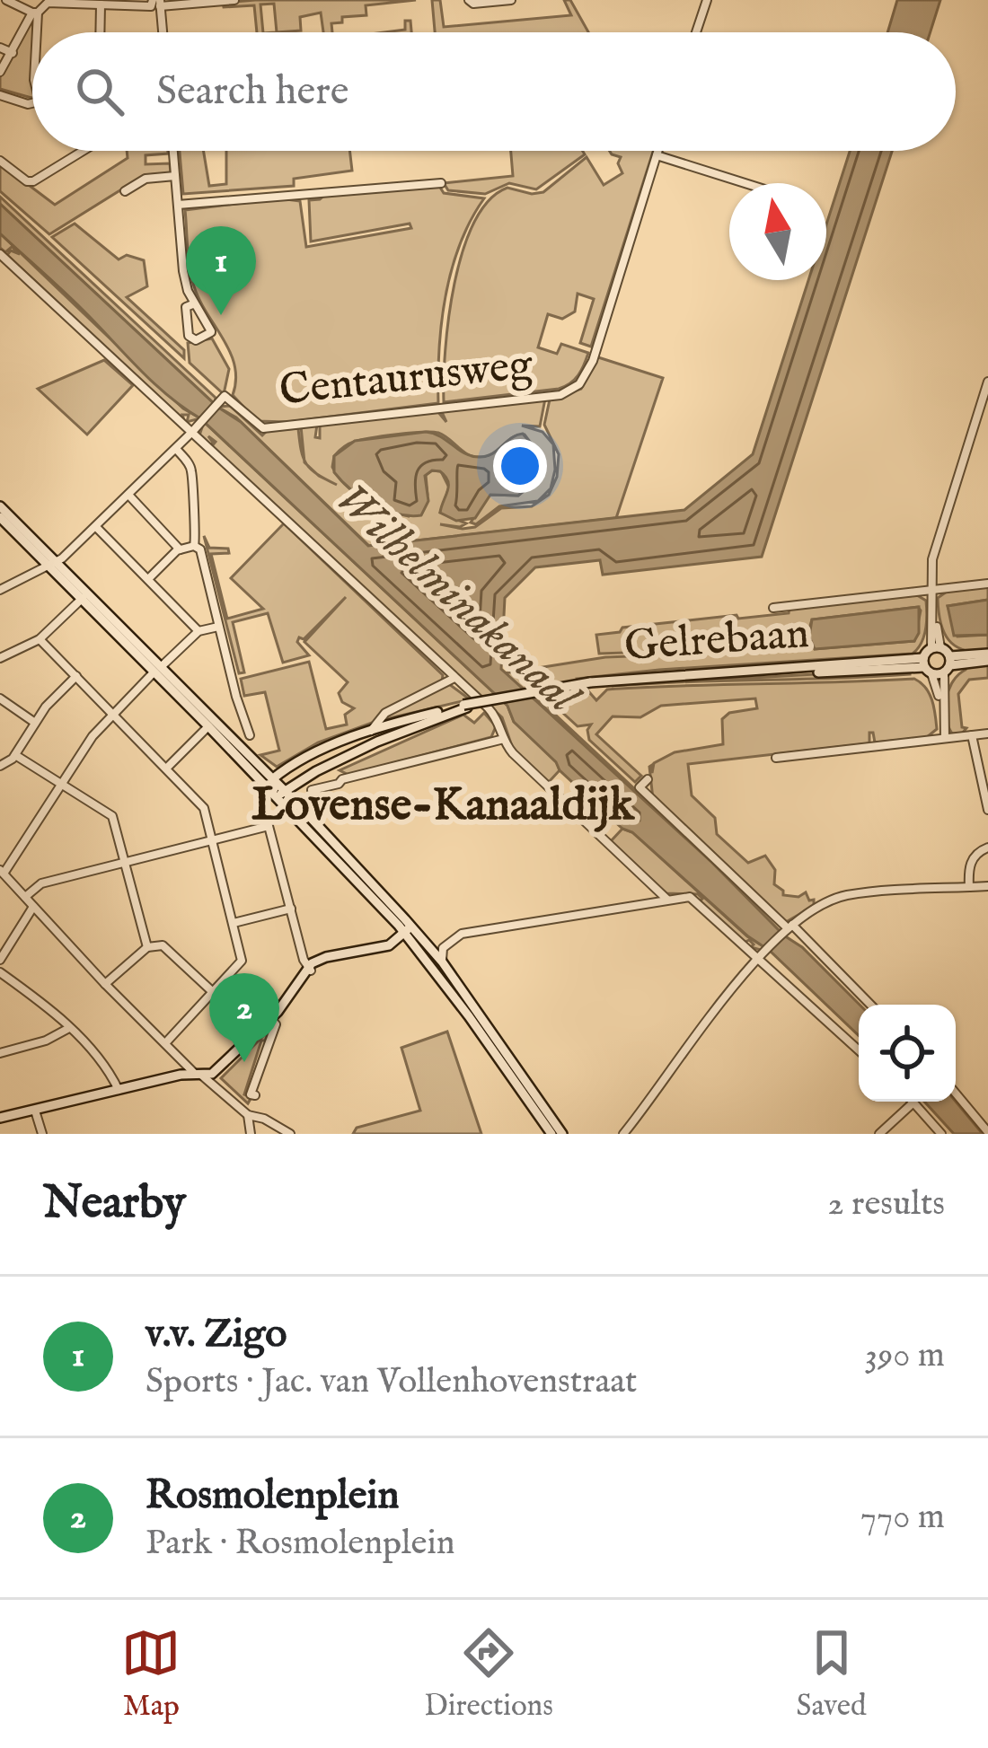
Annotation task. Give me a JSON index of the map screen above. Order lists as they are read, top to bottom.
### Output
{
  "streets": {
    "main road": ["Gelrebaan"],
    "street": ["Centaurusweg"]
  },
  "districts": ["Lovense-Kanaaldijk"],
  "water": ["Wilhelminakanaal"],
  "north": "top",
  "page": {
    "search": "Search here",
    "pins": ["1", "2"],
    "heading": ["Nearby", "2 results"],
    "list": [
      {
        "mark": "1",
        "name": "v.v. Zigo",
        "note": "Sports · Jac. van Vollenhovenstraat",
        "value": "390 m"
      },
      {
        "mark": "2",
        "name": "Rosmolenplein",
        "note": "Park · Rosmolenplein",
        "value": "770 m"
      }
    ],
    "nav": ["Map", "Directions", "Saved"]
  }
}
